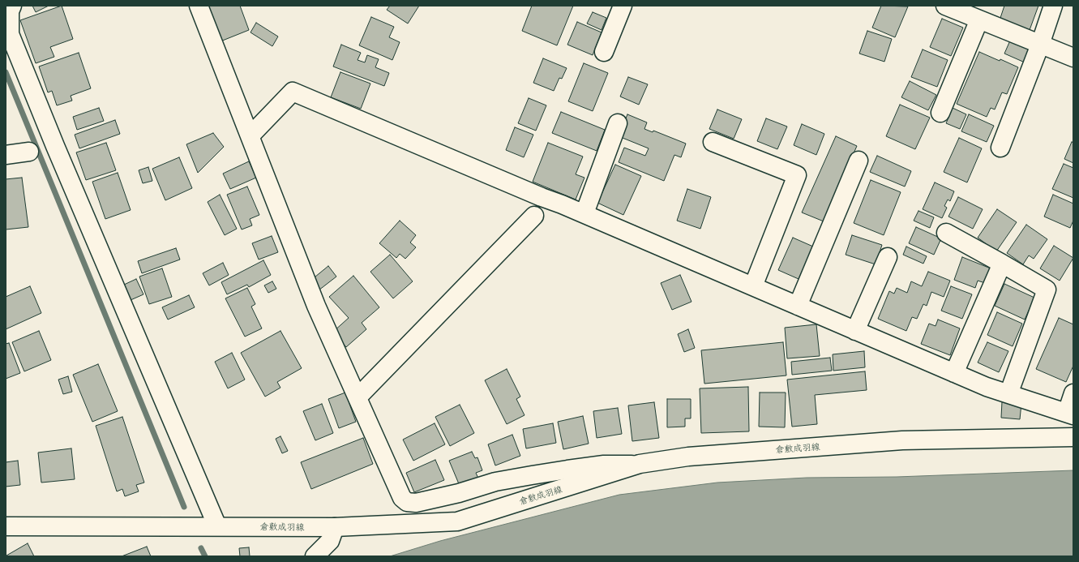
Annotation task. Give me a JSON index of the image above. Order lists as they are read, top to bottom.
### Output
{
  "streets": {
    "street": ["倉敷成羽線"]
  }
}
